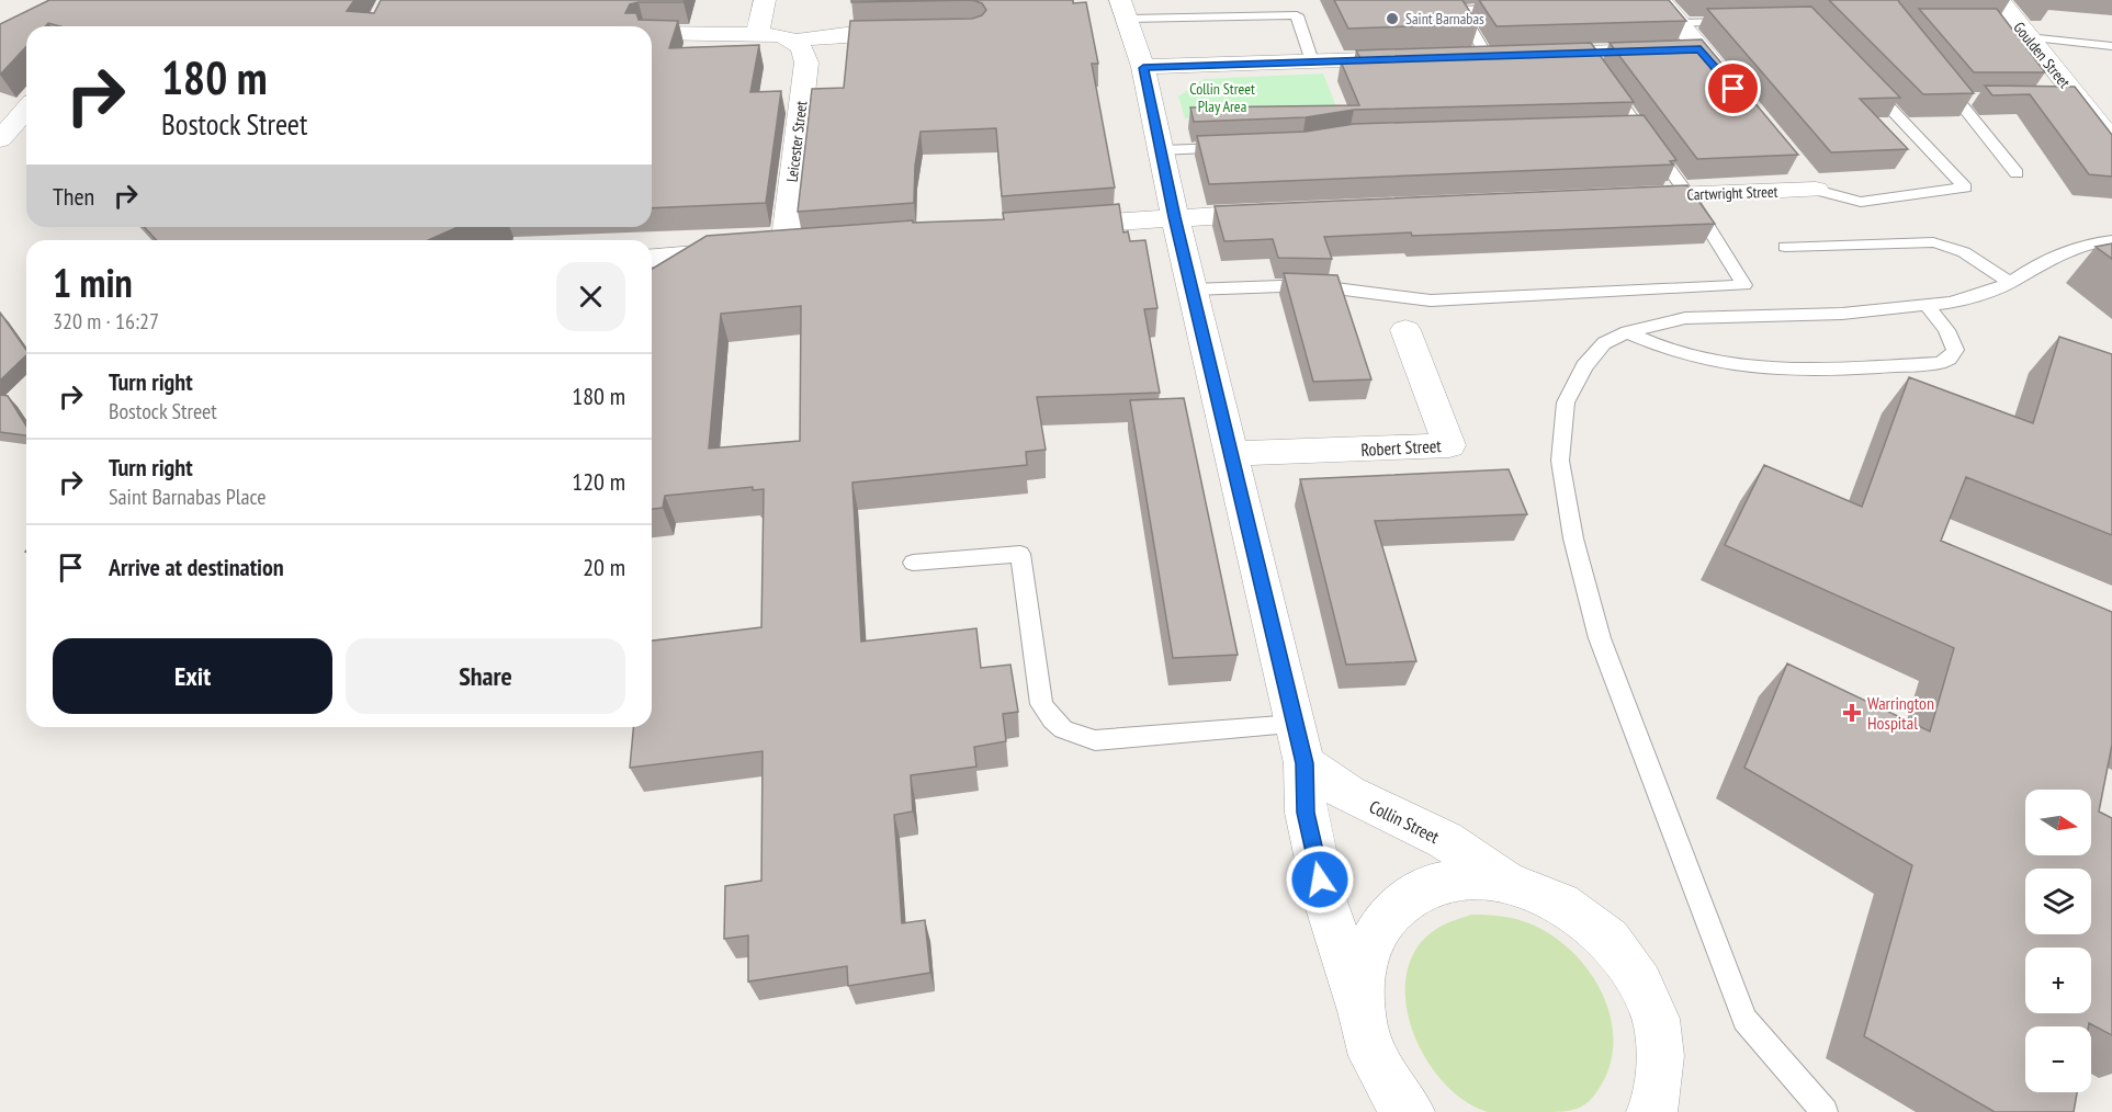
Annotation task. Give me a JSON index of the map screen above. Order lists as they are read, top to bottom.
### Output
{
  "streets": {
    "street": [
      "Goulden Street",
      "Leicester Street",
      "Cartwright Street",
      "Robert Street",
      "Collin Street"
    ]
  },
  "crossings": [
    ["Robert Street", "Collin Street"]
  ],
  "parks": ["Collin Street Play Area"],
  "places": {
    "other": ["Saint Barnabas"],
    "health": ["Warrington Hospital"]
  },
  "north": "right",
  "page": {
    "turn": ["180 m", "Bostock Street"],
    "then": "Then",
    "heading": ["1 min", "320 m · 16:27"],
    "list": [
      {
        "name": "Turn right",
        "note": "Bostock Street",
        "value": "180 m"
      },
      {
        "name": "Turn right",
        "note": "Saint Barnabas Place",
        "value": "120 m"
      },
      {
        "name": "Arrive at destination",
        "value": "20 m"
      }
    ],
    "buttons": ["Exit", "Share"],
    "map_buttons": ["+", "−"]
  }
}
